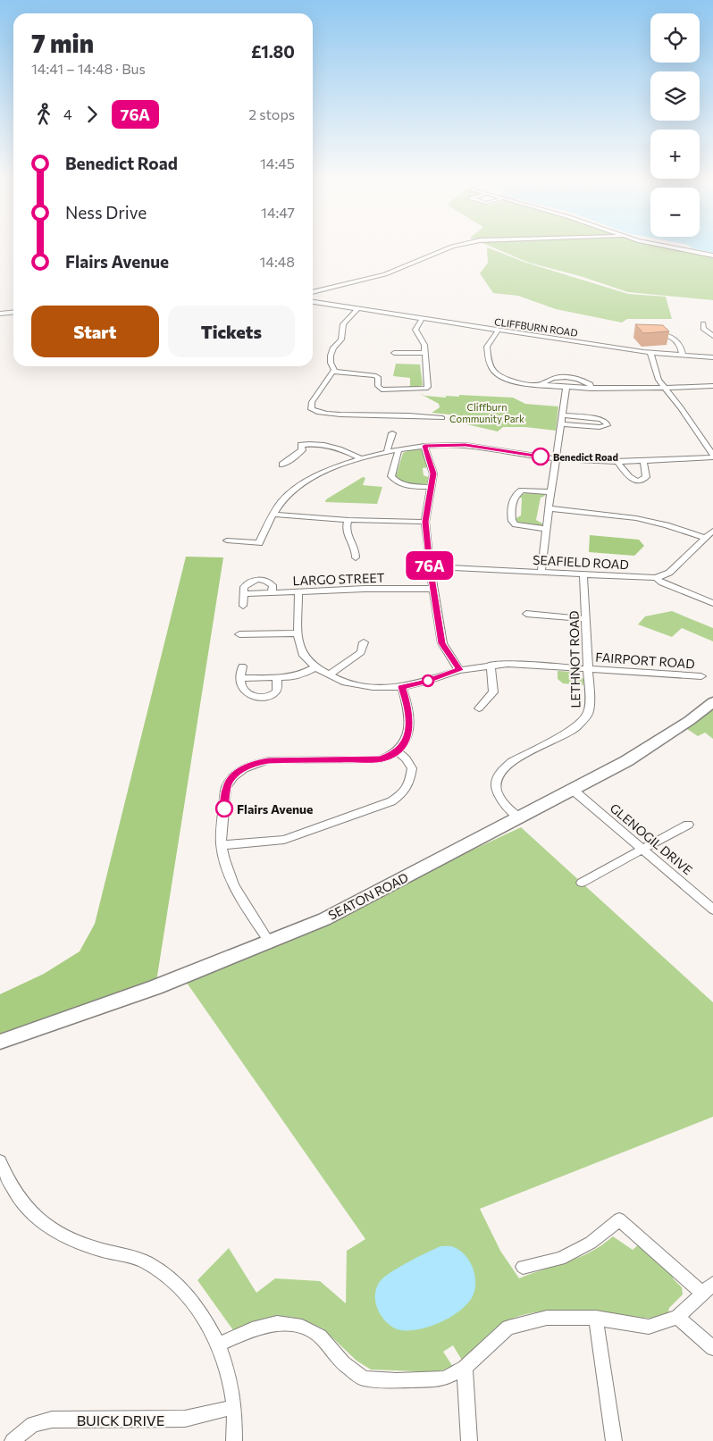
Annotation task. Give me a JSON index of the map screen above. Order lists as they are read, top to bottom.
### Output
{
  "streets": {
    "street": [
      "CLIFFBURN ROAD",
      "SEAFIELD ROAD",
      "LARGO STREET",
      "LETHNOT ROAD",
      "FAIRPORT ROAD",
      "GLENOGIL DRIVE",
      "SEATON ROAD",
      "BUICK DRIVE"
    ]
  },
  "crossings": [
    ["SEAFIELD ROAD", "LETHNOT ROAD"],
    ["LETHNOT ROAD", "FAIRPORT ROAD"],
    ["LETHNOT ROAD", "SEATON ROAD"],
    ["GLENOGIL DRIVE", "SEATON ROAD"]
  ],
  "parks": ["Cliffburn Community Park"],
  "places": ["Benedict Road", "Flairs Avenue"],
  "lines": ["bus line 76A"],
  "page": {
    "on_map": "76A",
    "map_buttons": ["+", "−"],
    "heading": ["7 min", "14:41 – 14:48 · Bus", "£1.80"],
    "legs": ["4", "76A", "2 stops"],
    "list": [
      {
        "name": "Benedict Road",
        "value": "14:45"
      },
      {
        "name": "Ness Drive",
        "value": "14:47"
      },
      {
        "name": "Flairs Avenue",
        "value": "14:48"
      }
    ],
    "buttons": ["Start", "Tickets"]
  }
}
